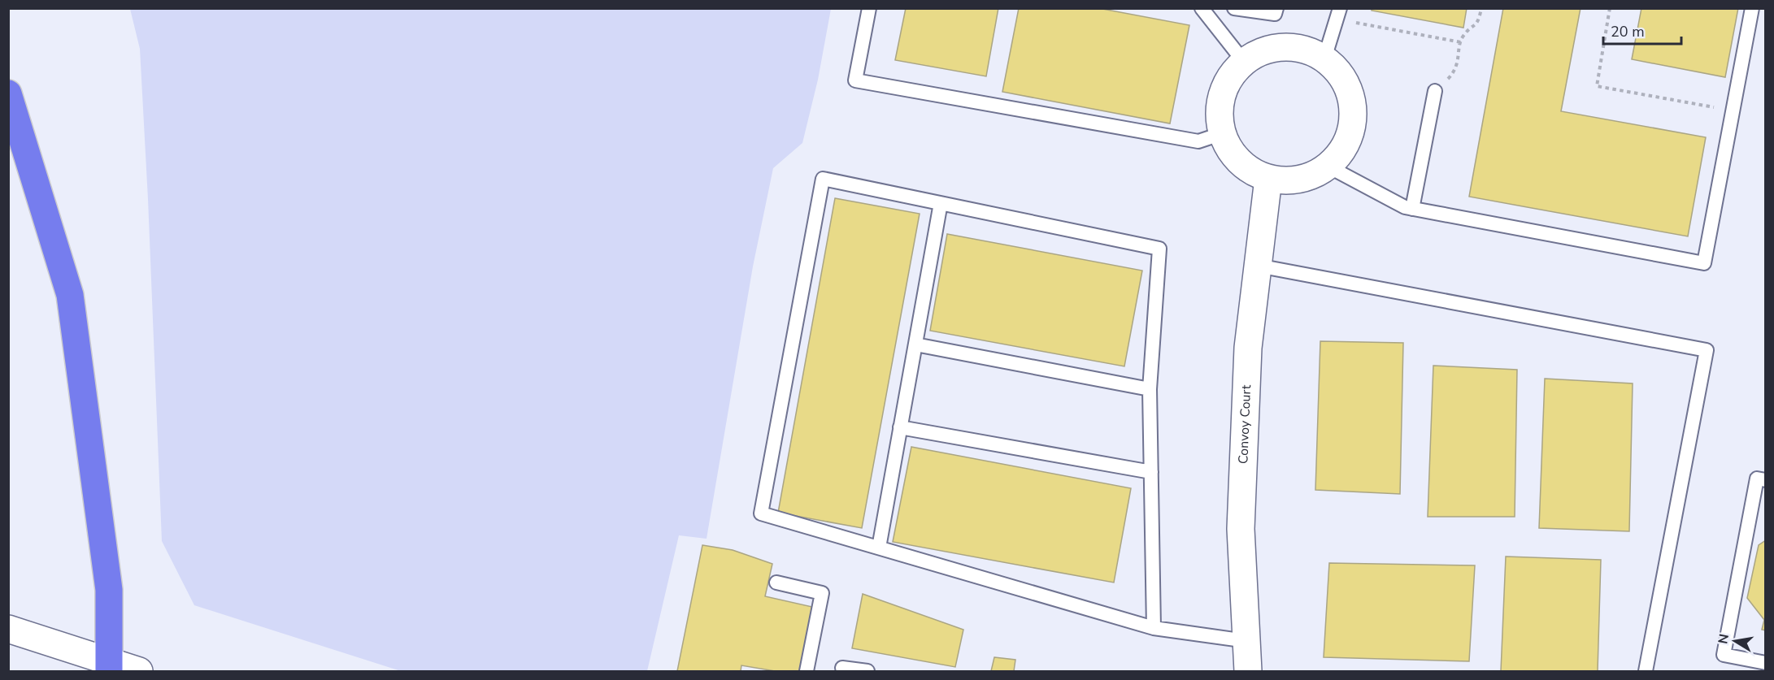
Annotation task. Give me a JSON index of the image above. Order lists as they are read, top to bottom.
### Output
{
  "streets": {
    "street": ["Convoy Court"]
  },
  "scale_bar": "20 m",
  "north": "left"
}
